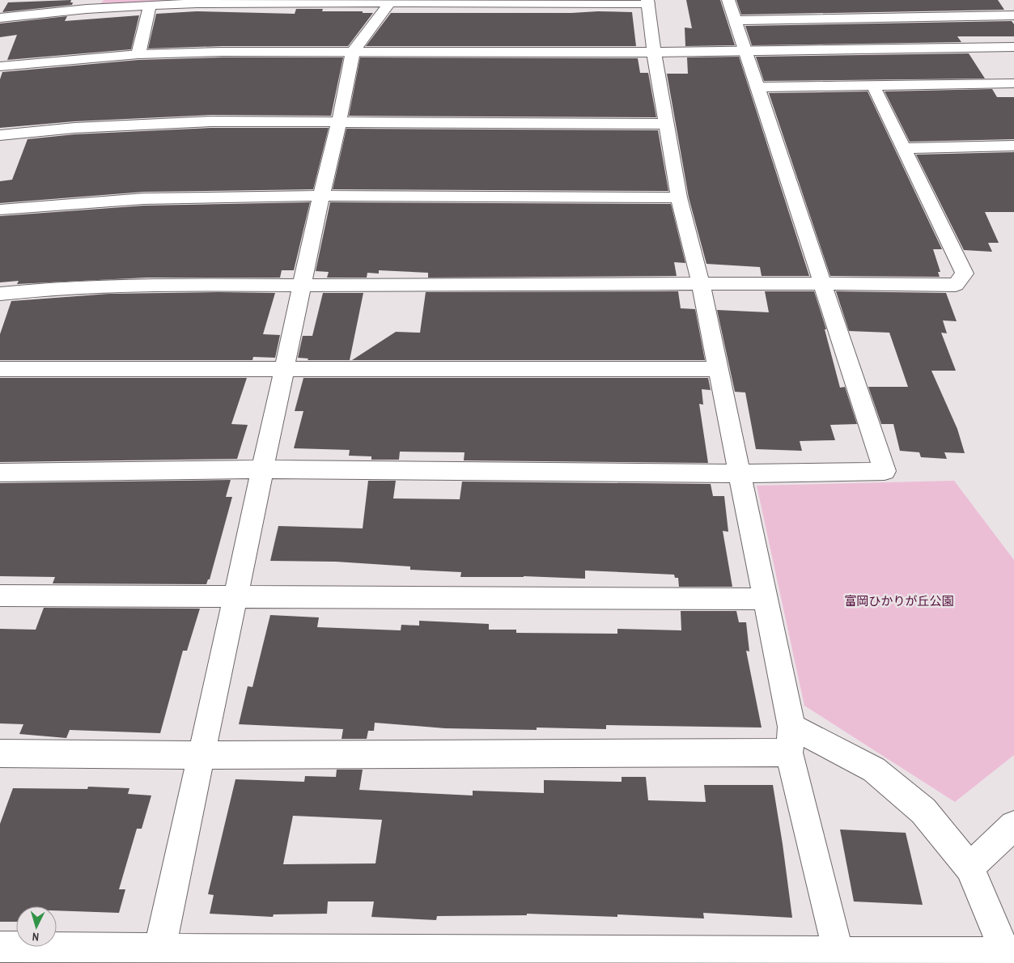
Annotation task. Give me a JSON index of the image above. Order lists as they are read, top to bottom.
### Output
{
  "parks": ["富岡ひかりが丘公園"],
  "north": "bottom"
}
